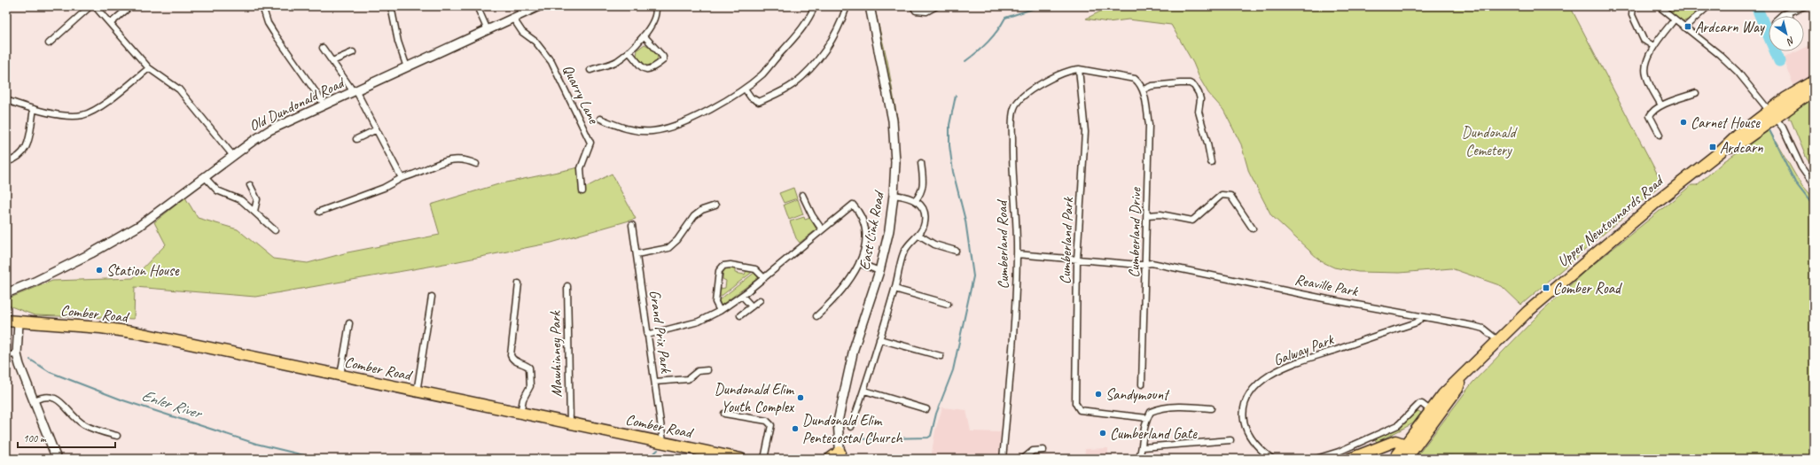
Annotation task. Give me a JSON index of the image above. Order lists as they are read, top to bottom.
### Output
{
  "streets": {
    "highway": ["Upper Newtownards Road", "Comber Road"],
    "street": [
      "Quarry Lane",
      "Old Dundonald Road",
      "East Link Road",
      "Cumberland Drive",
      "Cumberland Park",
      "Cumberland Road",
      "Reaville Park",
      "Grand Prix Park",
      "Galway Park",
      "Mawhinney Park"
    ]
  },
  "crossings": [
    ["Quarry Lane", "Old Dundonald Road"],
    ["Upper Newtownards Road", "Reaville Park"],
    ["Cumberland Drive", "Cumberland Park"],
    ["Cumberland Drive", "Cumberland Road"],
    ["Cumberland Drive", "Reaville Park"],
    ["Cumberland Park", "Cumberland Road"],
    ["Cumberland Park", "Reaville Park"],
    ["Cumberland Road", "Reaville Park"],
    ["Reaville Park", "Galway Park"],
    ["Comber Road", "Grand Prix Park"],
    ["Comber Road", "Mawhinney Park"]
  ],
  "water": ["Enler River"],
  "parks": ["Dundonald Cemetery"],
  "places": {
    "transit": ["Ardcarn Way", "Ardcarn", "Comber Road"],
    "other": [
      "Carnet House",
      "Station House",
      "Sandymount",
      "Dundonald Elim Youth Complex",
      "Dundonald Elim Pentecostal Church",
      "Cumberland Gate"
    ]
  },
  "scale_bar": "100 m",
  "north": "bottom right"
}
